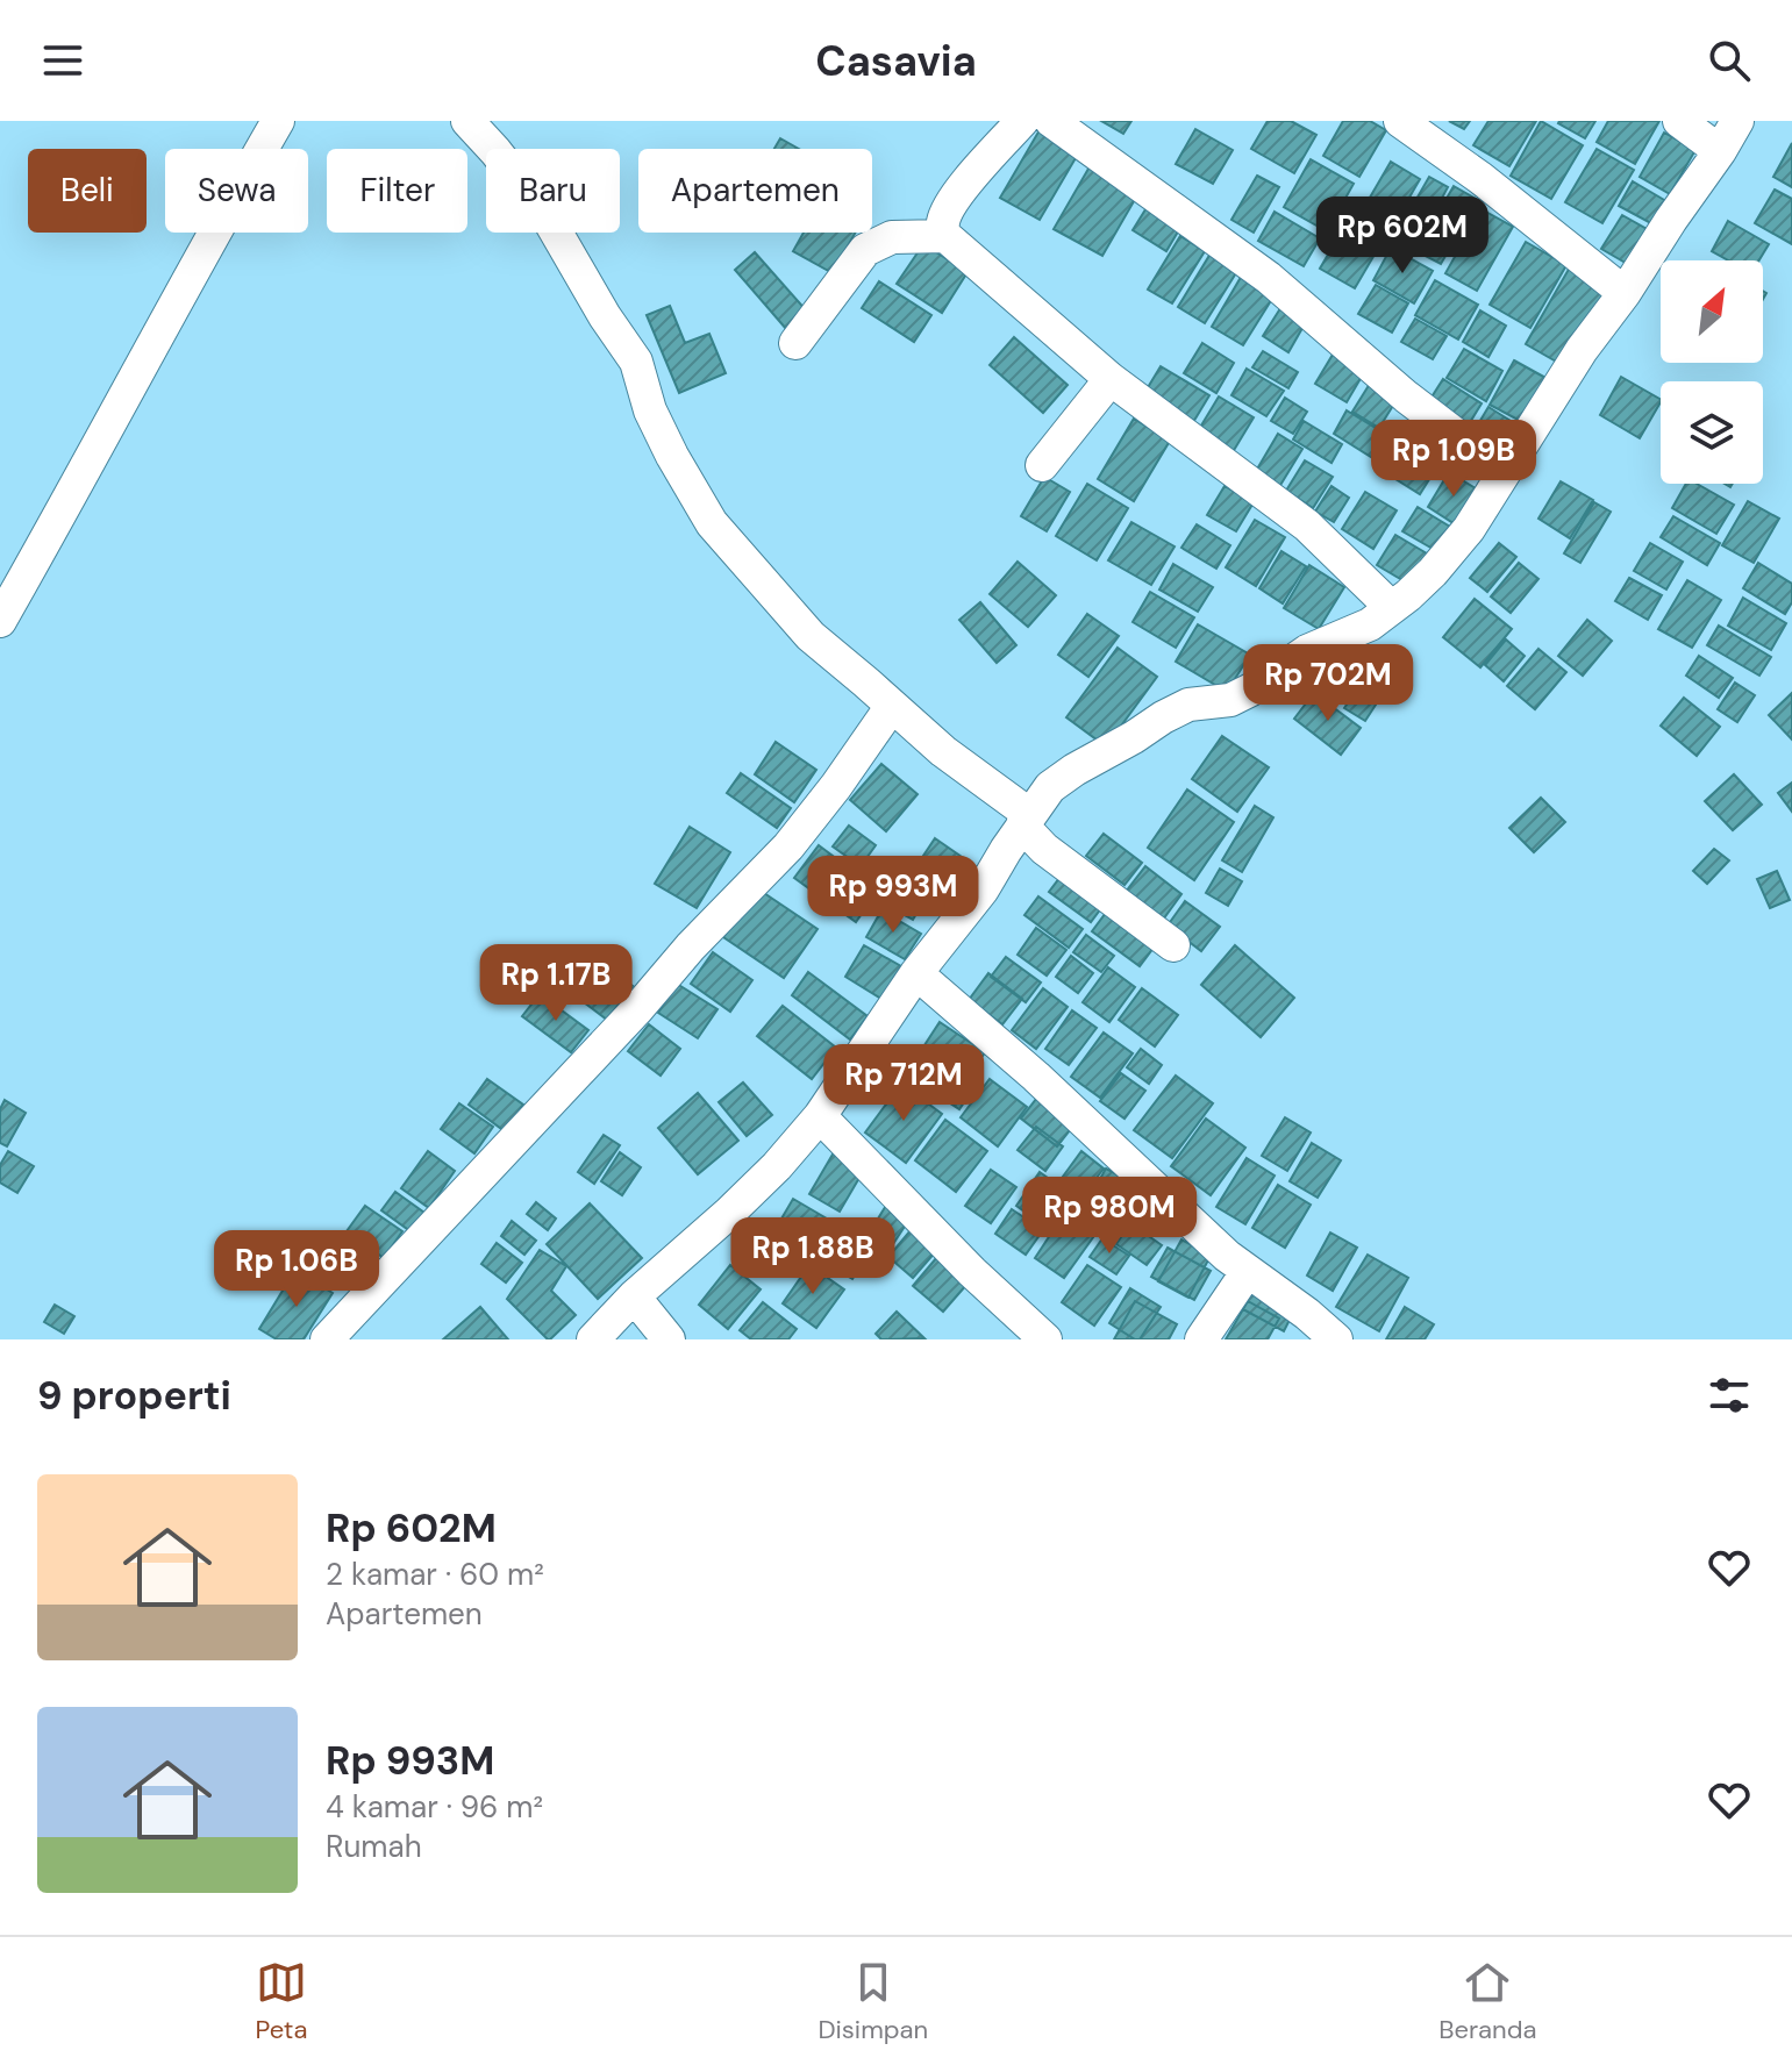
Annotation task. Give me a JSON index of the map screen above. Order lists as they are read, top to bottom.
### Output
{
  "north": "top right",
  "page": {
    "header": "Casavia",
    "chip": [
      "Beli",
      "Sewa",
      "Filter",
      "Baru",
      "Apartemen"
    ],
    "price": [
      "Rp 602M",
      "Rp 1.09B",
      "Rp 702M",
      "Rp 993M",
      "Rp 1.17B",
      "Rp 712M",
      "Rp 980M",
      "Rp 1.88B",
      "Rp 1.06B"
    ],
    "heading": "9 properti",
    "list": [
      {
        "name": "Rp 602M",
        "note": "2 kamar · 60 m² · Apartemen"
      },
      {
        "name": "Rp 993M",
        "note": "4 kamar · 96 m² · Rumah"
      }
    ],
    "tabs": ["Peta", "Disimpan", "Beranda"]
  }
}
